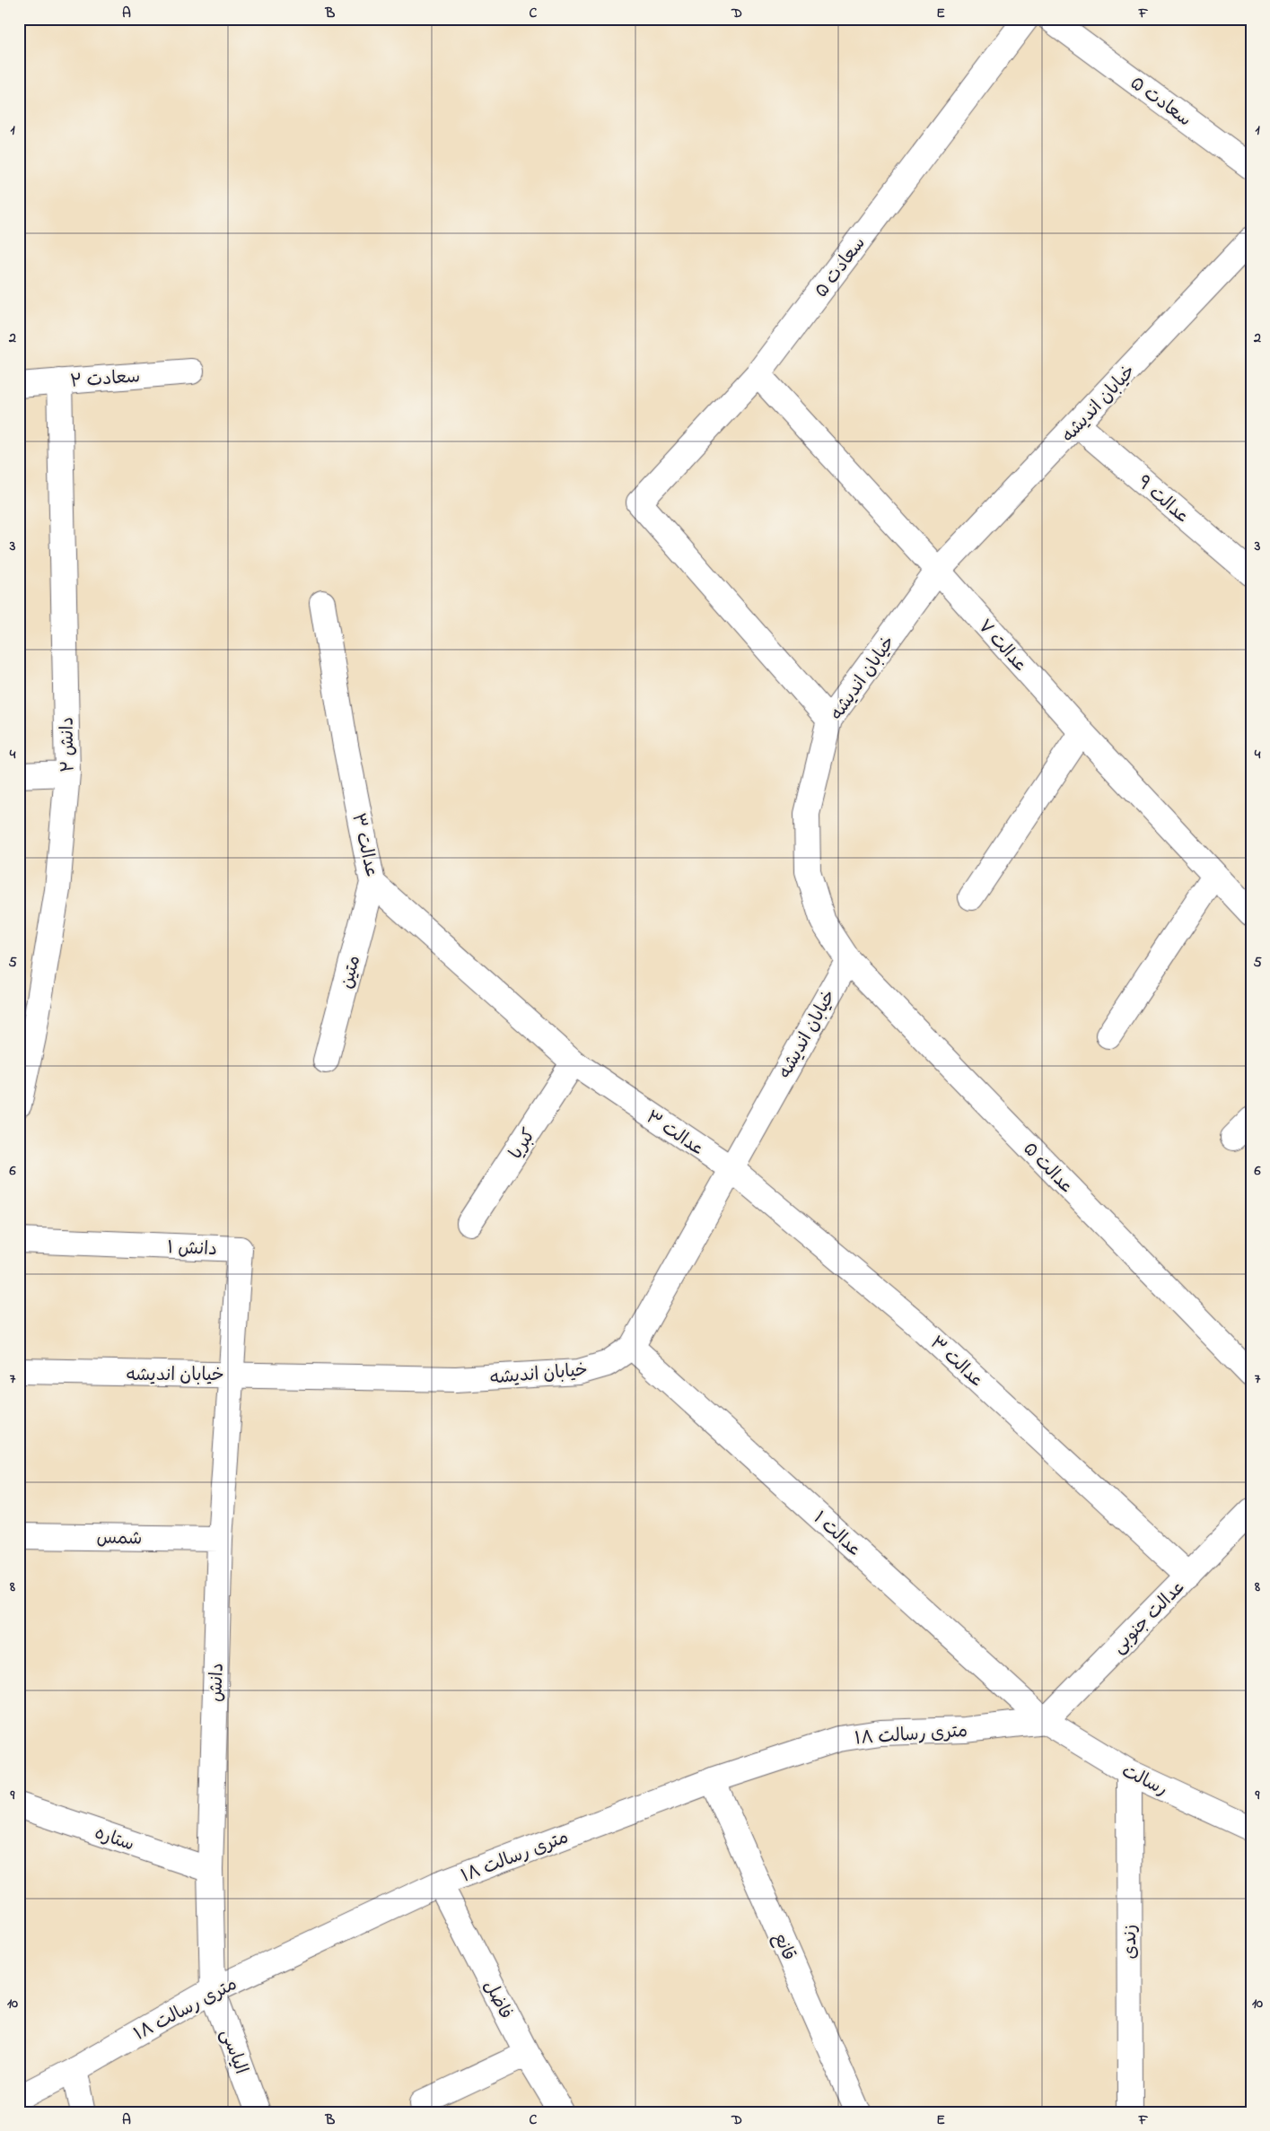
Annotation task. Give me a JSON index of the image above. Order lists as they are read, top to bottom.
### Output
{
  "streets": {
    "street": [
      "سعادت ۵",
      "سعادت ۲",
      "خیابان اندیشه",
      "عدالت ۹",
      "عدالت ۷",
      "دانش ۲",
      "عدالت ۳",
      "متین",
      "کبریا",
      "عدالت ۵",
      "دانش ۱",
      "عدالت ۱",
      "شمس",
      "عدالت جنوبی",
      "دانش",
      "۱۸ متری رسالت",
      "رسالت",
      "ستاره",
      "زندی",
      "قانع",
      "فاضل",
      "الیاسی"
    ]
  },
  "crossings": [
    ["سعادت ۵", "خیابان اندیشه"],
    ["سعادت ۵", "عدالت ۷"],
    ["سعادت ۲", "دانش ۲"],
    ["خیابان اندیشه", "عدالت ۹"],
    ["خیابان اندیشه", "عدالت ۷"],
    ["خیابان اندیشه", "عدالت ۳"],
    ["خیابان اندیشه", "عدالت ۵"],
    ["خیابان اندیشه", "دانش ۱"],
    ["خیابان اندیشه", "عدالت ۱"],
    ["خیابان اندیشه", "دانش"],
    ["عدالت ۳", "متین"],
    ["عدالت ۳", "کبریا"],
    ["عدالت ۳", "عدالت جنوبی"],
    ["دانش ۱", "دانش"],
    ["عدالت ۱", "عدالت جنوبی"],
    ["عدالت ۱", "۱۸ متری رسالت"],
    ["عدالت ۱", "رسالت"],
    ["شمس", "دانش"],
    ["عدالت جنوبی", "۱۸ متری رسالت"],
    ["عدالت جنوبی", "رسالت"],
    ["دانش", "۱۸ متری رسالت"],
    ["دانش", "ستاره"],
    ["دانش", "الیاسی"],
    ["۱۸ متری رسالت", "رسالت"],
    ["۱۸ متری رسالت", "قانع"],
    ["۱۸ متری رسالت", "فاضل"],
    ["۱۸ متری رسالت", "الیاسی"],
    ["رسالت", "زندی"]
  ],
  "grid": {
    "columns": [
      "A",
      "B",
      "C",
      "D",
      "E",
      "F"
    ],
    "rows": [
      "1",
      "2",
      "3",
      "4",
      "5",
      "6",
      "7",
      "8",
      "9",
      "10"
    ]
  }
}
